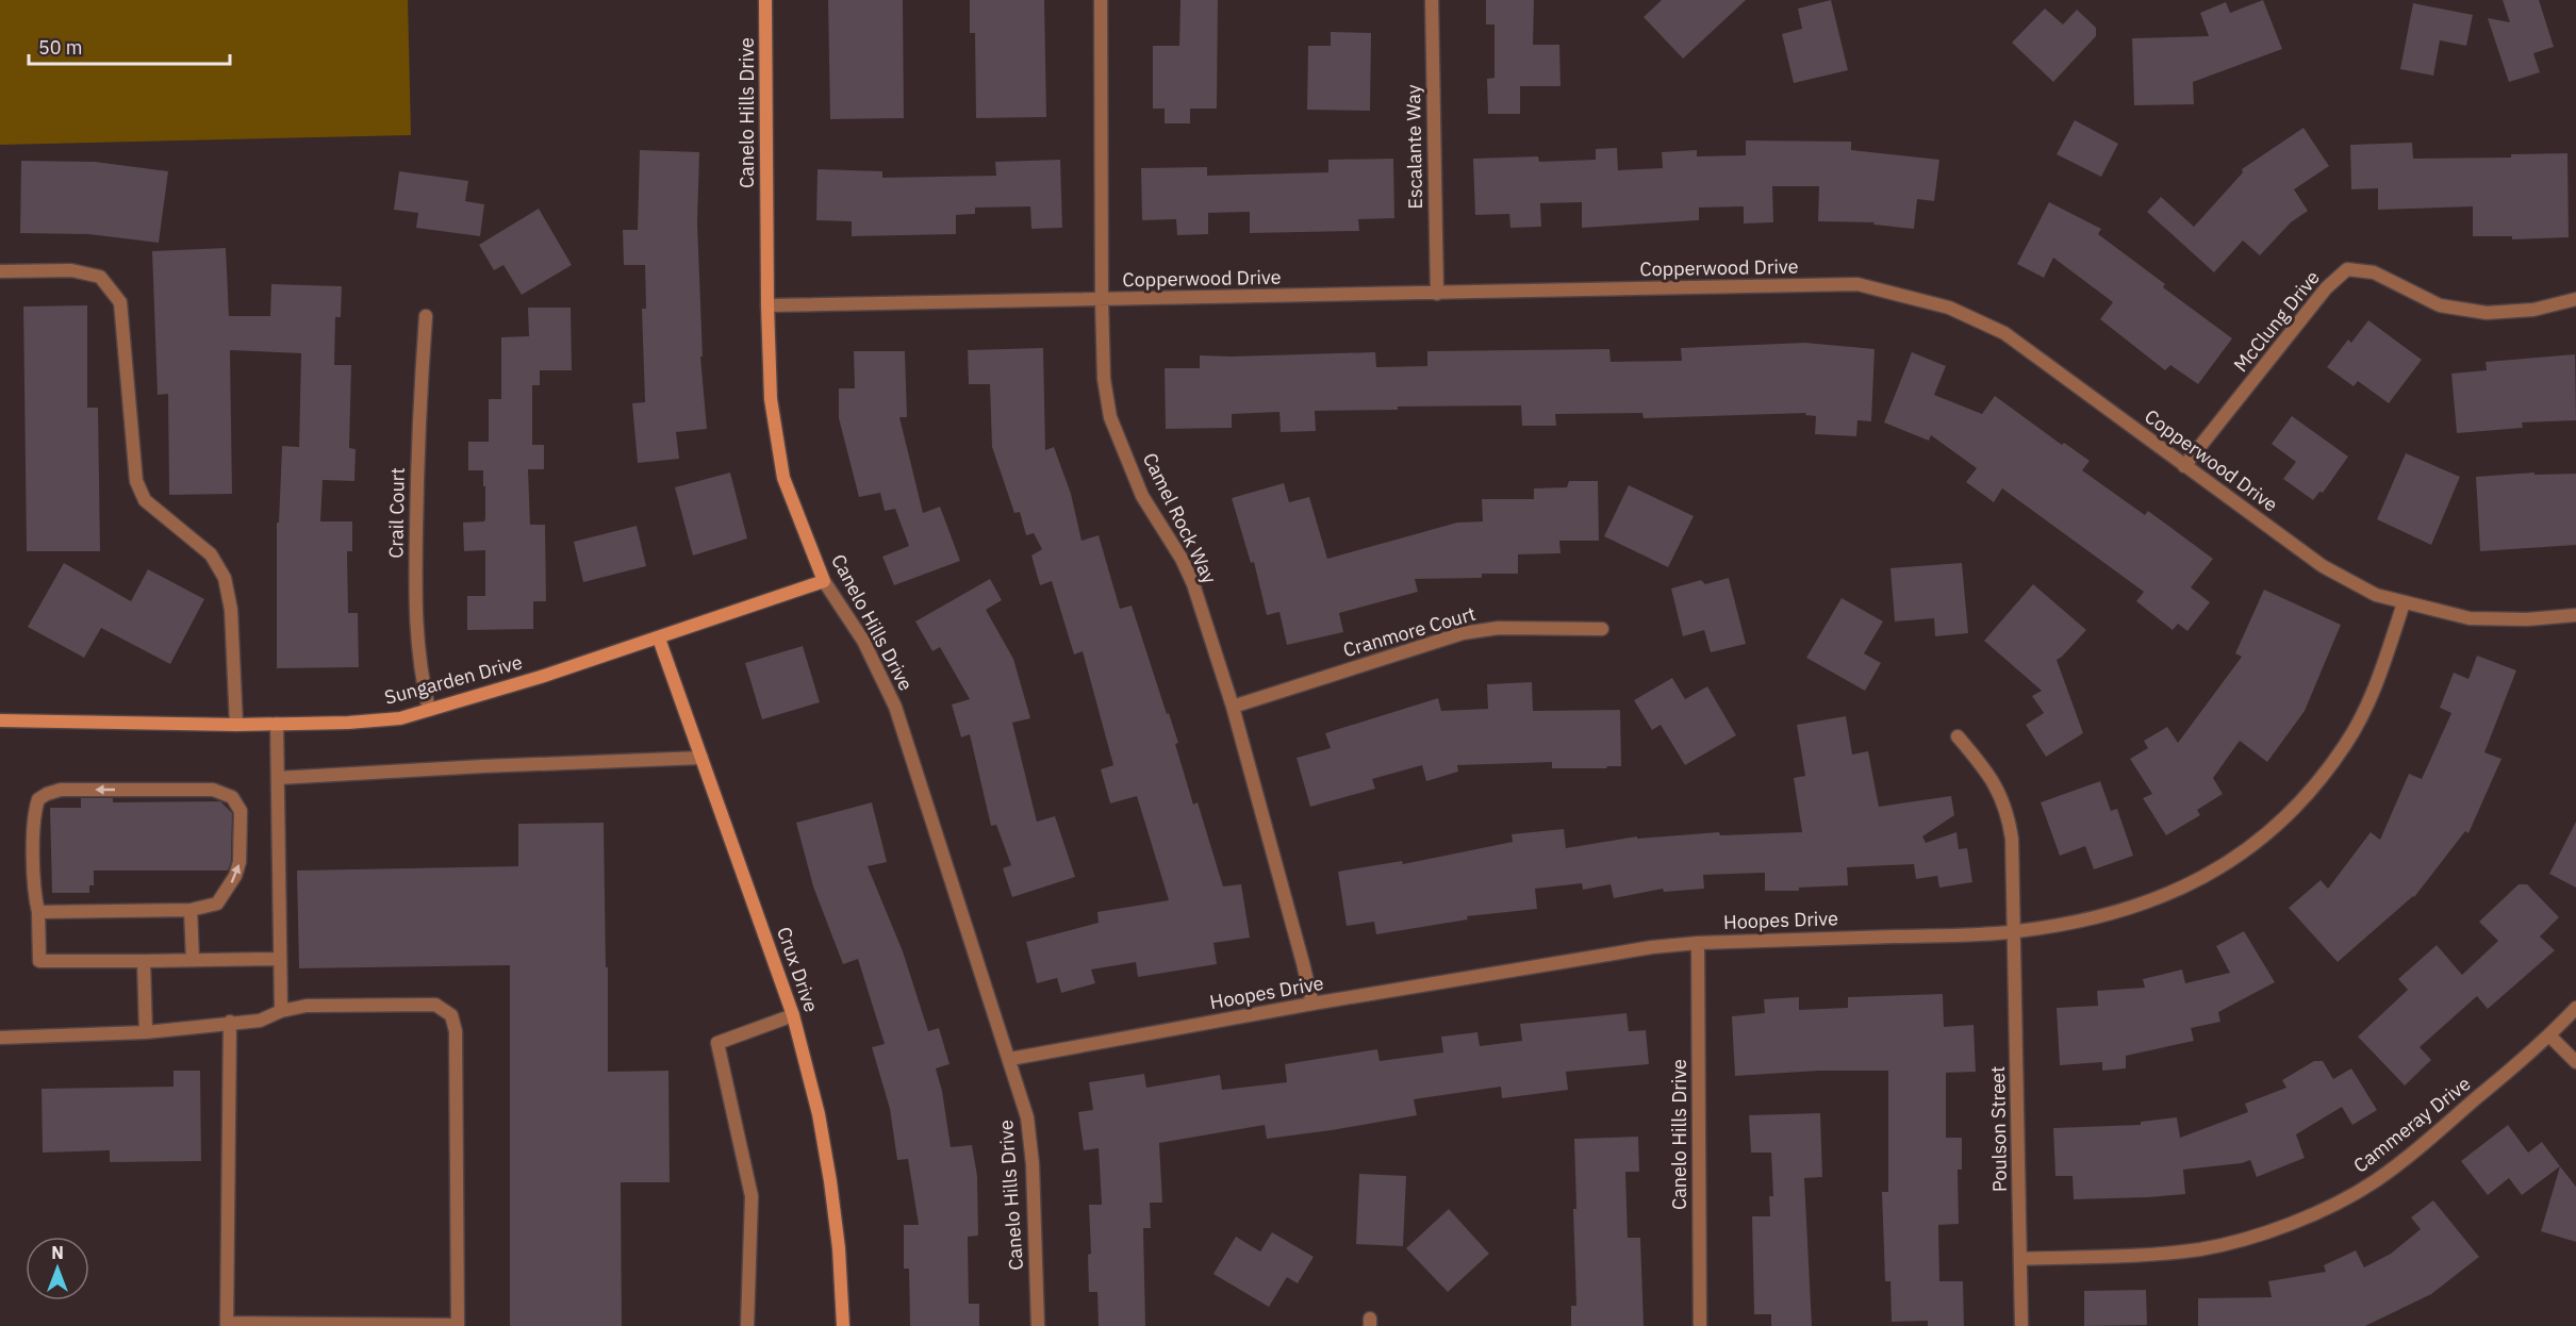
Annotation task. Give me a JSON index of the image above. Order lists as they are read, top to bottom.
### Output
{
  "streets": {
    "street": [
      "Canelo Hills Drive",
      "Escalante Way",
      "Copperwood Drive",
      "McClung Drive",
      "Crail Court",
      "Camel Rock Way",
      "Cranmore Court",
      "Sungarden Drive",
      "Hoopes Drive",
      "Crux Drive",
      "Cammeray Drive",
      "Poulson Street"
    ]
  },
  "crossings": [
    ["Canelo Hills Drive", "Copperwood Drive"],
    ["Canelo Hills Drive", "Sungarden Drive"],
    ["Canelo Hills Drive", "Hoopes Drive"],
    ["Escalante Way", "Copperwood Drive"],
    ["Copperwood Drive", "McClung Drive"],
    ["Copperwood Drive", "Camel Rock Way"],
    ["Copperwood Drive", "Hoopes Drive"],
    ["Crail Court", "Sungarden Drive"],
    ["Camel Rock Way", "Cranmore Court"],
    ["Camel Rock Way", "Hoopes Drive"],
    ["Sungarden Drive", "Crux Drive"],
    ["Hoopes Drive", "Poulson Street"],
    ["Cammeray Drive", "Poulson Street"]
  ],
  "scale_bar": "50 m",
  "north": "top"
}
